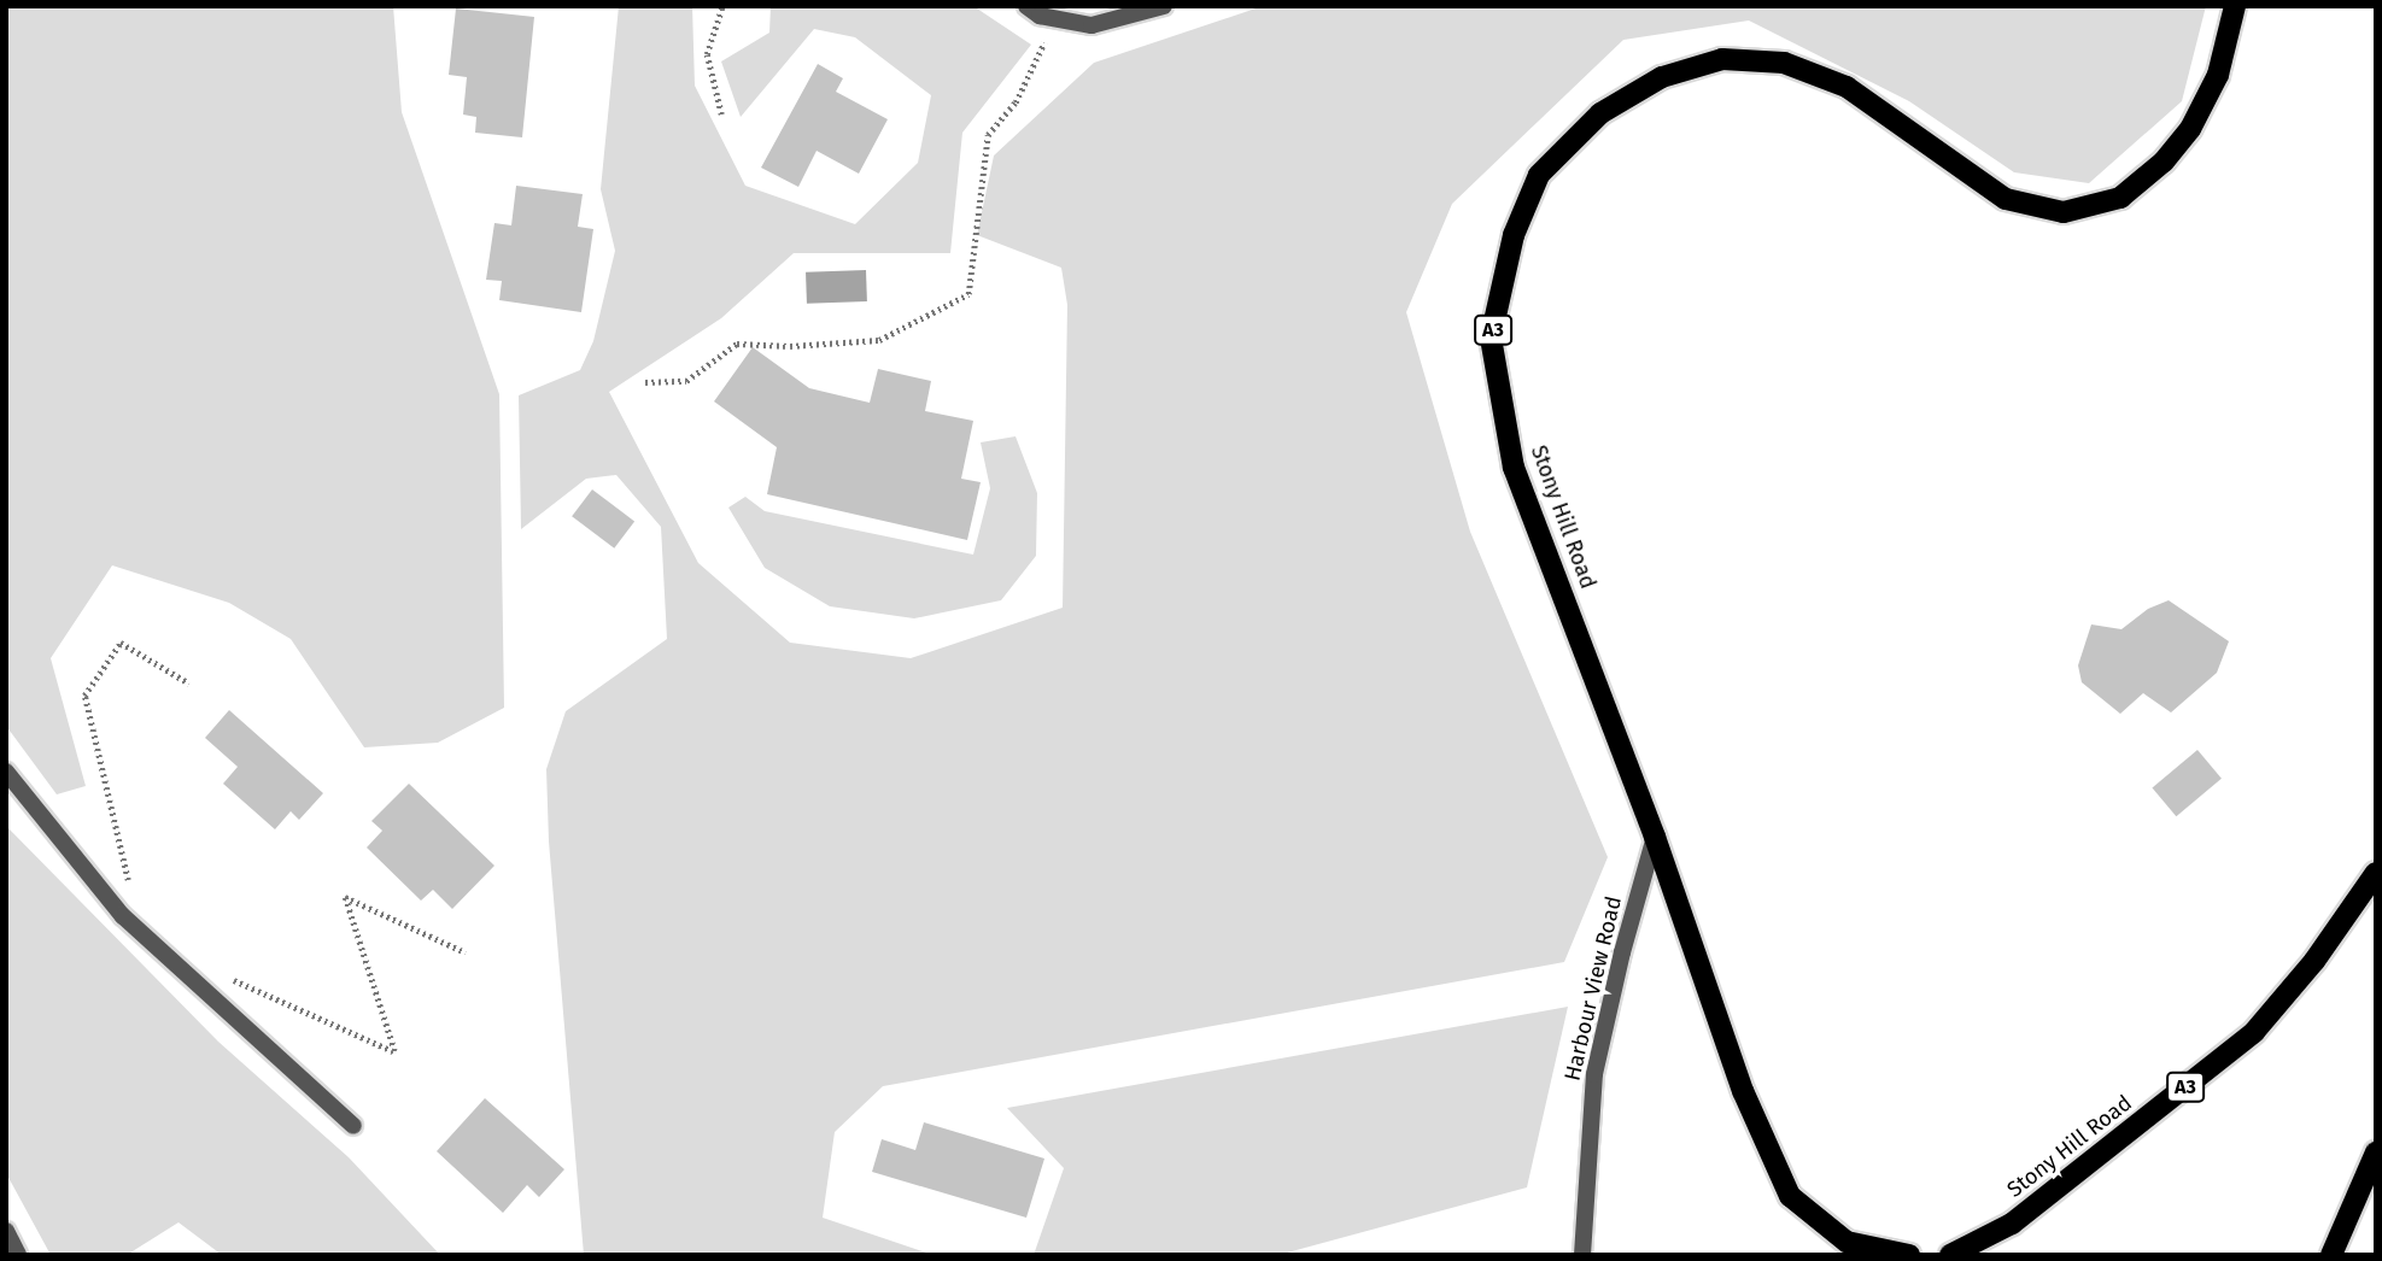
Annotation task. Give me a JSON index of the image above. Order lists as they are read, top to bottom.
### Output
{
  "streets": {
    "main road": ["A3", "Stony Hill Road"],
    "street": ["Harbour View Road"]
  },
  "crossings": [
    ["Stony Hill Road", "Harbour View Road"]
  ]
}
